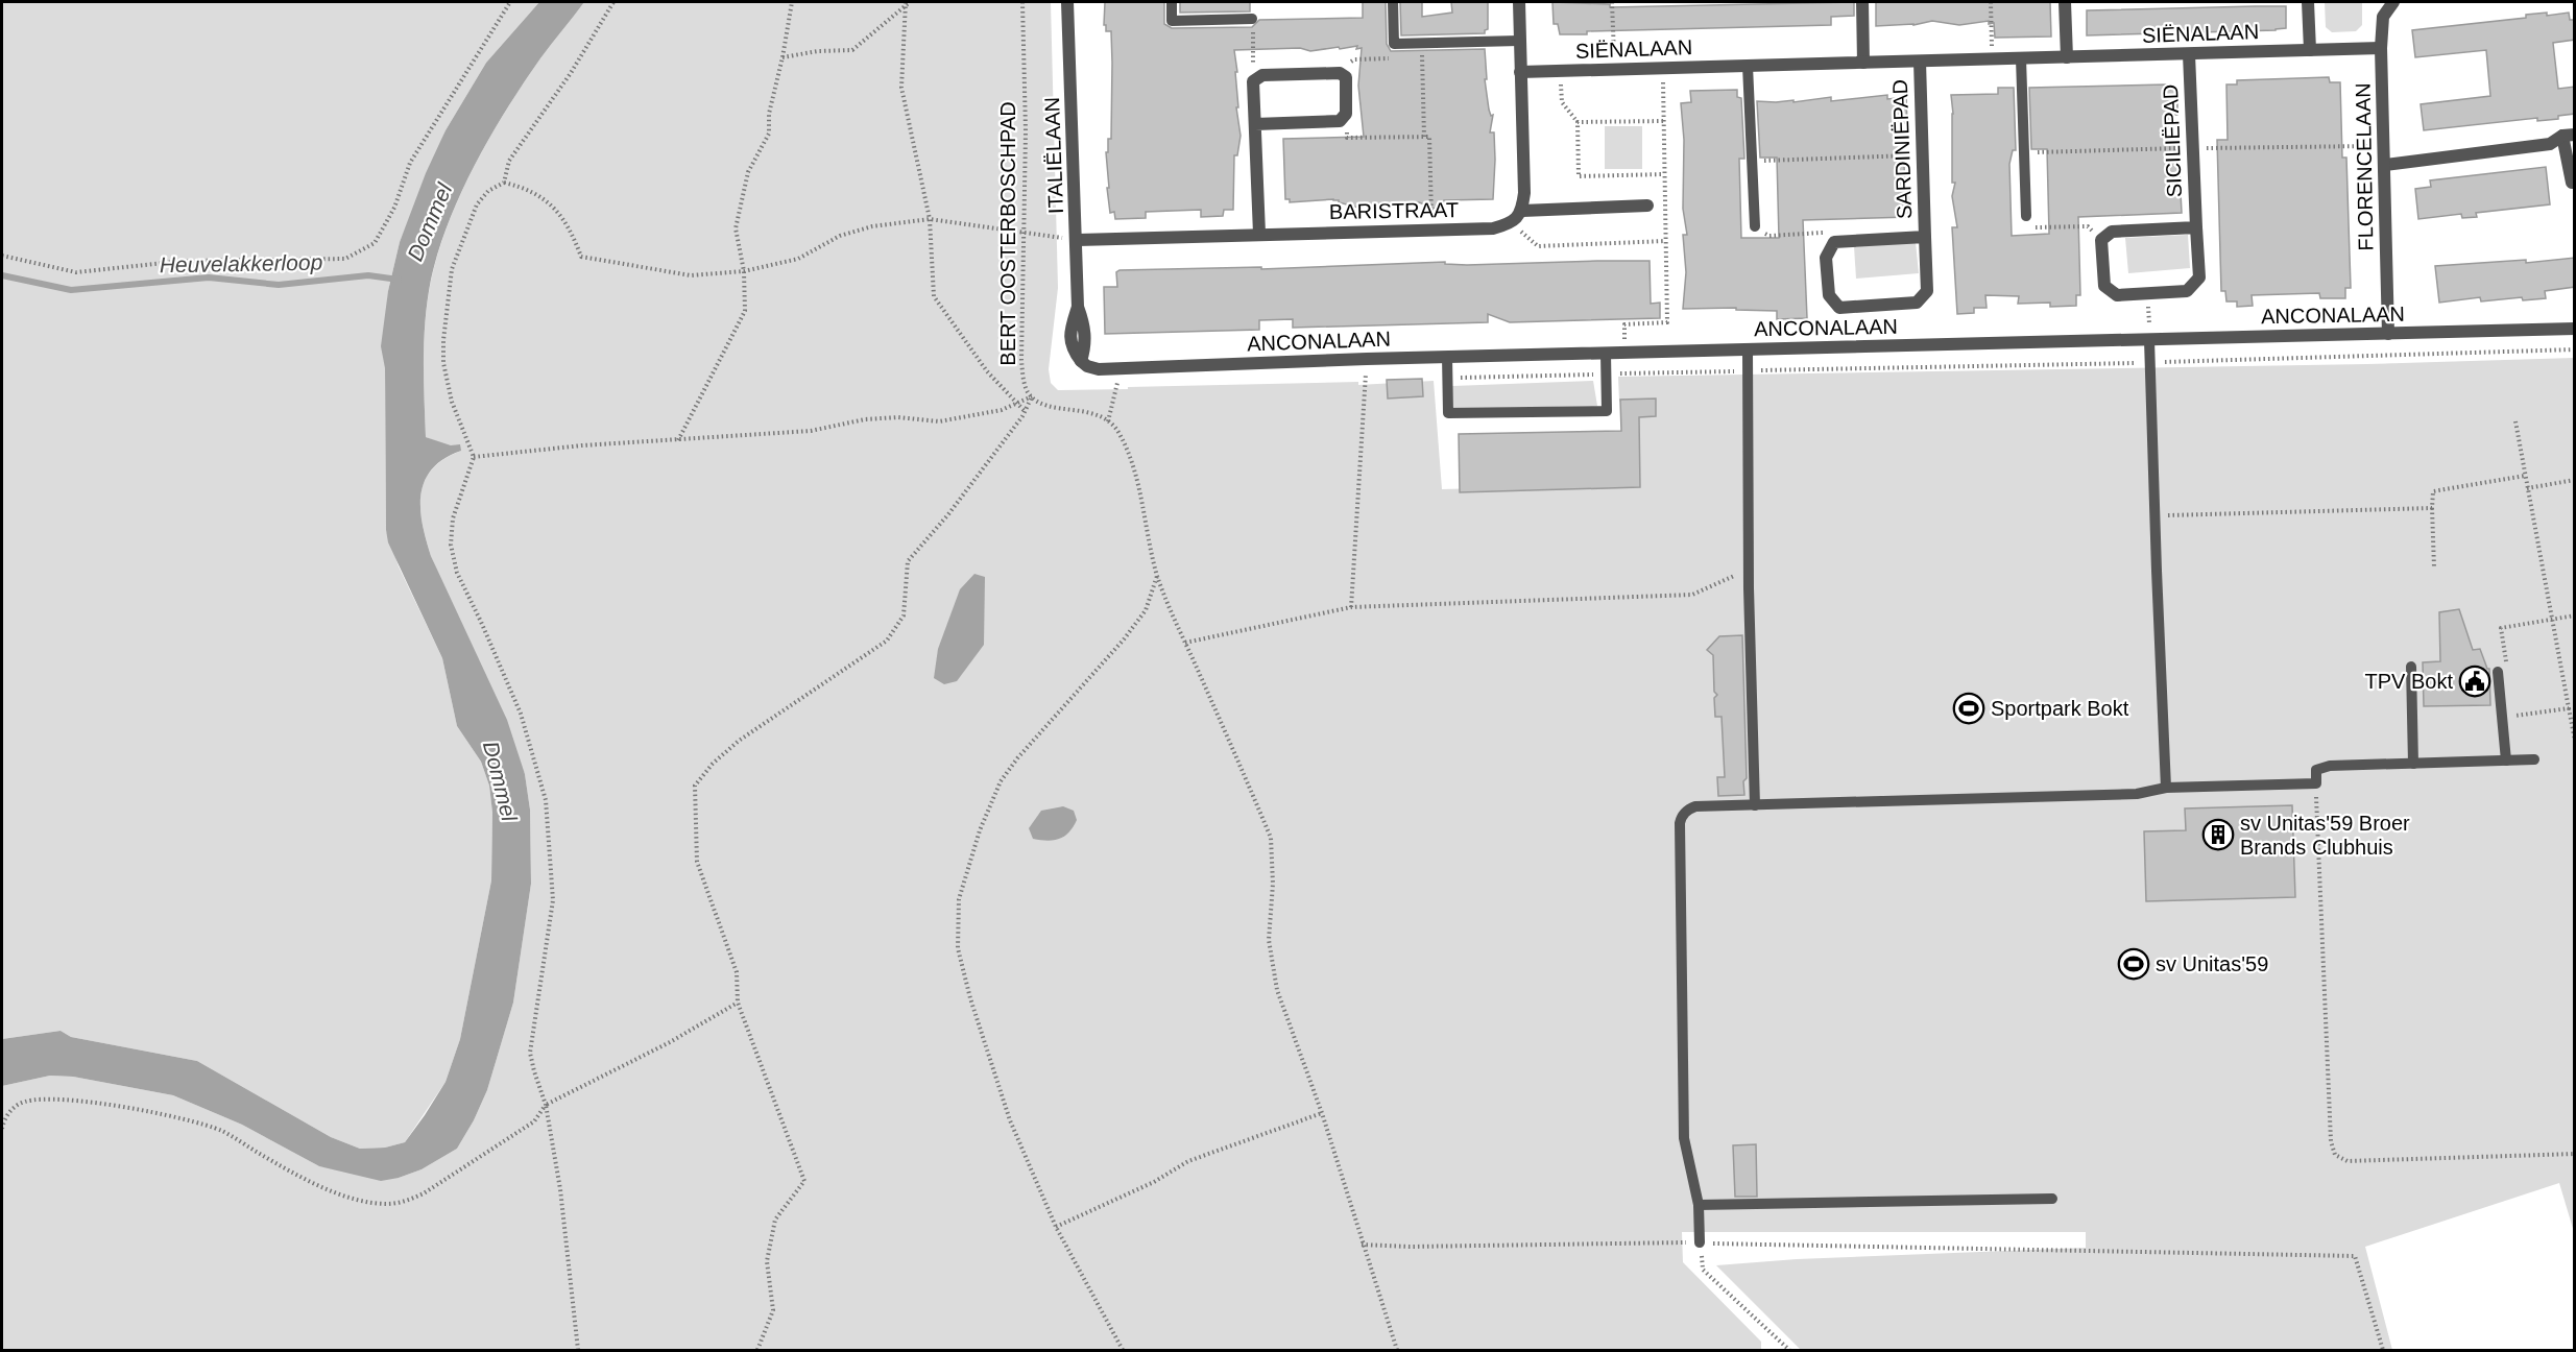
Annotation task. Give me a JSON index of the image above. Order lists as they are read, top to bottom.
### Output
{
  "streets": {
    "street": [
      "SIËNALAAN",
      "SICILIËPAD",
      "SARDINIËPAD",
      "ITALIËLAAN",
      "FLORENCELAAN",
      "BARISTRAAT",
      "ANCONALAAN"
    ],
    "path": ["BERT OOSTERBOSCHPAD"]
  },
  "crossings": [
    ["SIËNALAAN", "SICILIËPAD"],
    ["SIËNALAAN", "SARDINIËPAD"],
    ["SIËNALAAN", "FLORENCELAAN"],
    ["ITALIËLAAN", "BARISTRAAT"],
    ["ITALIËLAAN", "ANCONALAAN"],
    ["FLORENCELAAN", "ANCONALAAN"]
  ],
  "water": ["Dommel", "Heuvelakkerloop"],
  "places": {
    "public building": ["TPV Bokt"],
    "sports": ["Sportpark Bokt", "sv Unitas'59"],
    "building": ["sv Unitas'59 Broer Brands Clubhuis"]
  }
}
